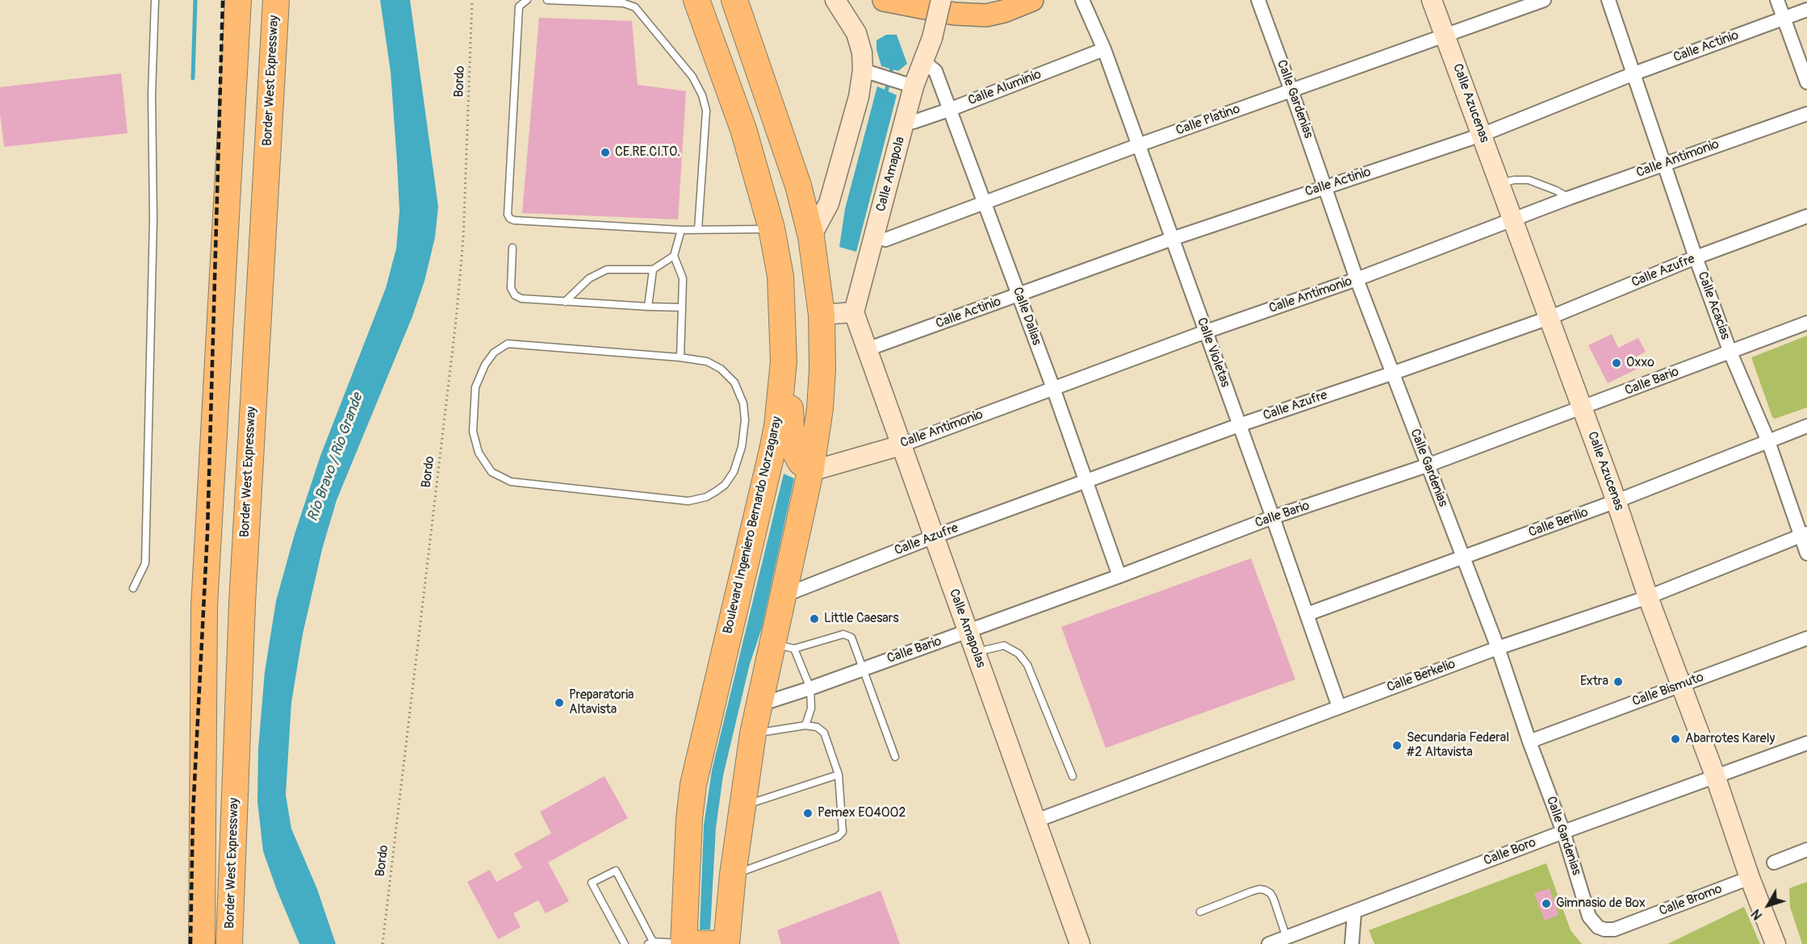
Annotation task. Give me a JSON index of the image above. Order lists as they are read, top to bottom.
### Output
{
  "streets": {
    "highway": ["Border West Expressway", "Boulevard Ingeniero Bernardo Norzagaray"],
    "street": [
      "Calle Actinio",
      "Calle Aluminio",
      "Calle Gardenias",
      "Calle Azucenas",
      "Calle Platino",
      "Calle Antimonio",
      "Calle Amapola",
      "Calle Azufre",
      "Calle Acacias",
      "Calle Dalias",
      "Calle Violetas",
      "Calle Bario",
      "Calle Berilio",
      "Calle Amapolas",
      "Calle Berkelio",
      "Calle Bismuto",
      "Calle Boro",
      "Calle Bromo"
    ],
    "path": ["Bordo"]
  },
  "crossings": [
    ["Calle Actinio", "Calle Gardenias"],
    ["Calle Actinio", "Calle Azucenas"],
    ["Calle Actinio", "Calle Acacias"],
    ["Calle Actinio", "Calle Dalias"],
    ["Calle Actinio", "Calle Violetas"],
    ["Calle Actinio", "Calle Amapolas"],
    ["Calle Aluminio", "Calle Amapola"],
    ["Calle Aluminio", "Calle Dalias"],
    ["Calle Aluminio", "Calle Violetas"],
    ["Calle Gardenias", "Calle Platino"],
    ["Calle Gardenias", "Calle Antimonio"],
    ["Calle Gardenias", "Calle Azufre"],
    ["Calle Gardenias", "Calle Bario"],
    ["Calle Gardenias", "Calle Berilio"],
    ["Calle Gardenias", "Calle Berkelio"],
    ["Calle Gardenias", "Calle Bismuto"],
    ["Calle Gardenias", "Calle Boro"],
    ["Calle Gardenias", "Calle Bromo"],
    ["Calle Azucenas", "Calle Platino"],
    ["Calle Azucenas", "Calle Antimonio"],
    ["Calle Azucenas", "Calle Azufre"],
    ["Calle Azucenas", "Calle Bario"],
    ["Calle Azucenas", "Calle Berilio"],
    ["Calle Azucenas", "Calle Berkelio"],
    ["Calle Azucenas", "Calle Bismuto"],
    ["Calle Azucenas", "Calle Boro"],
    ["Calle Azucenas", "Calle Bromo"],
    ["Calle Platino", "Calle Amapola"],
    ["Calle Platino", "Calle Dalias"],
    ["Calle Platino", "Calle Violetas"],
    ["Calle Antimonio", "Calle Acacias"],
    ["Calle Antimonio", "Calle Dalias"],
    ["Calle Antimonio", "Calle Violetas"],
    ["Calle Antimonio", "Calle Amapolas"],
    ["Calle Amapola", "Calle Dalias"],
    ["Calle Amapola", "Calle Amapolas"],
    ["Calle Azufre", "Calle Acacias"],
    ["Calle Azufre", "Calle Dalias"],
    ["Calle Azufre", "Calle Violetas"],
    ["Calle Azufre", "Calle Amapolas"],
    ["Calle Acacias", "Calle Bario"],
    ["Calle Acacias", "Calle Berilio"],
    ["Calle Acacias", "Calle Berkelio"],
    ["Calle Dalias", "Calle Bario"],
    ["Calle Violetas", "Calle Bario"],
    ["Calle Violetas", "Calle Berilio"],
    ["Calle Violetas", "Calle Berkelio"],
    ["Calle Bario", "Calle Amapolas"],
    ["Calle Amapolas", "Calle Berkelio"]
  ],
  "water": ["Río Bravo / Rio Grande"],
  "places": [
    "CE.RE.CI.TO.",
    "Oxxo",
    "Little Caesars",
    "Extra",
    "Preparatoria Altavista",
    "Abarrotes Karely",
    "Secundaria Federal #2 Altavista",
    "Pemex E04002",
    "Gimnasio de Box"
  ],
  "north": "bottom left"
}
